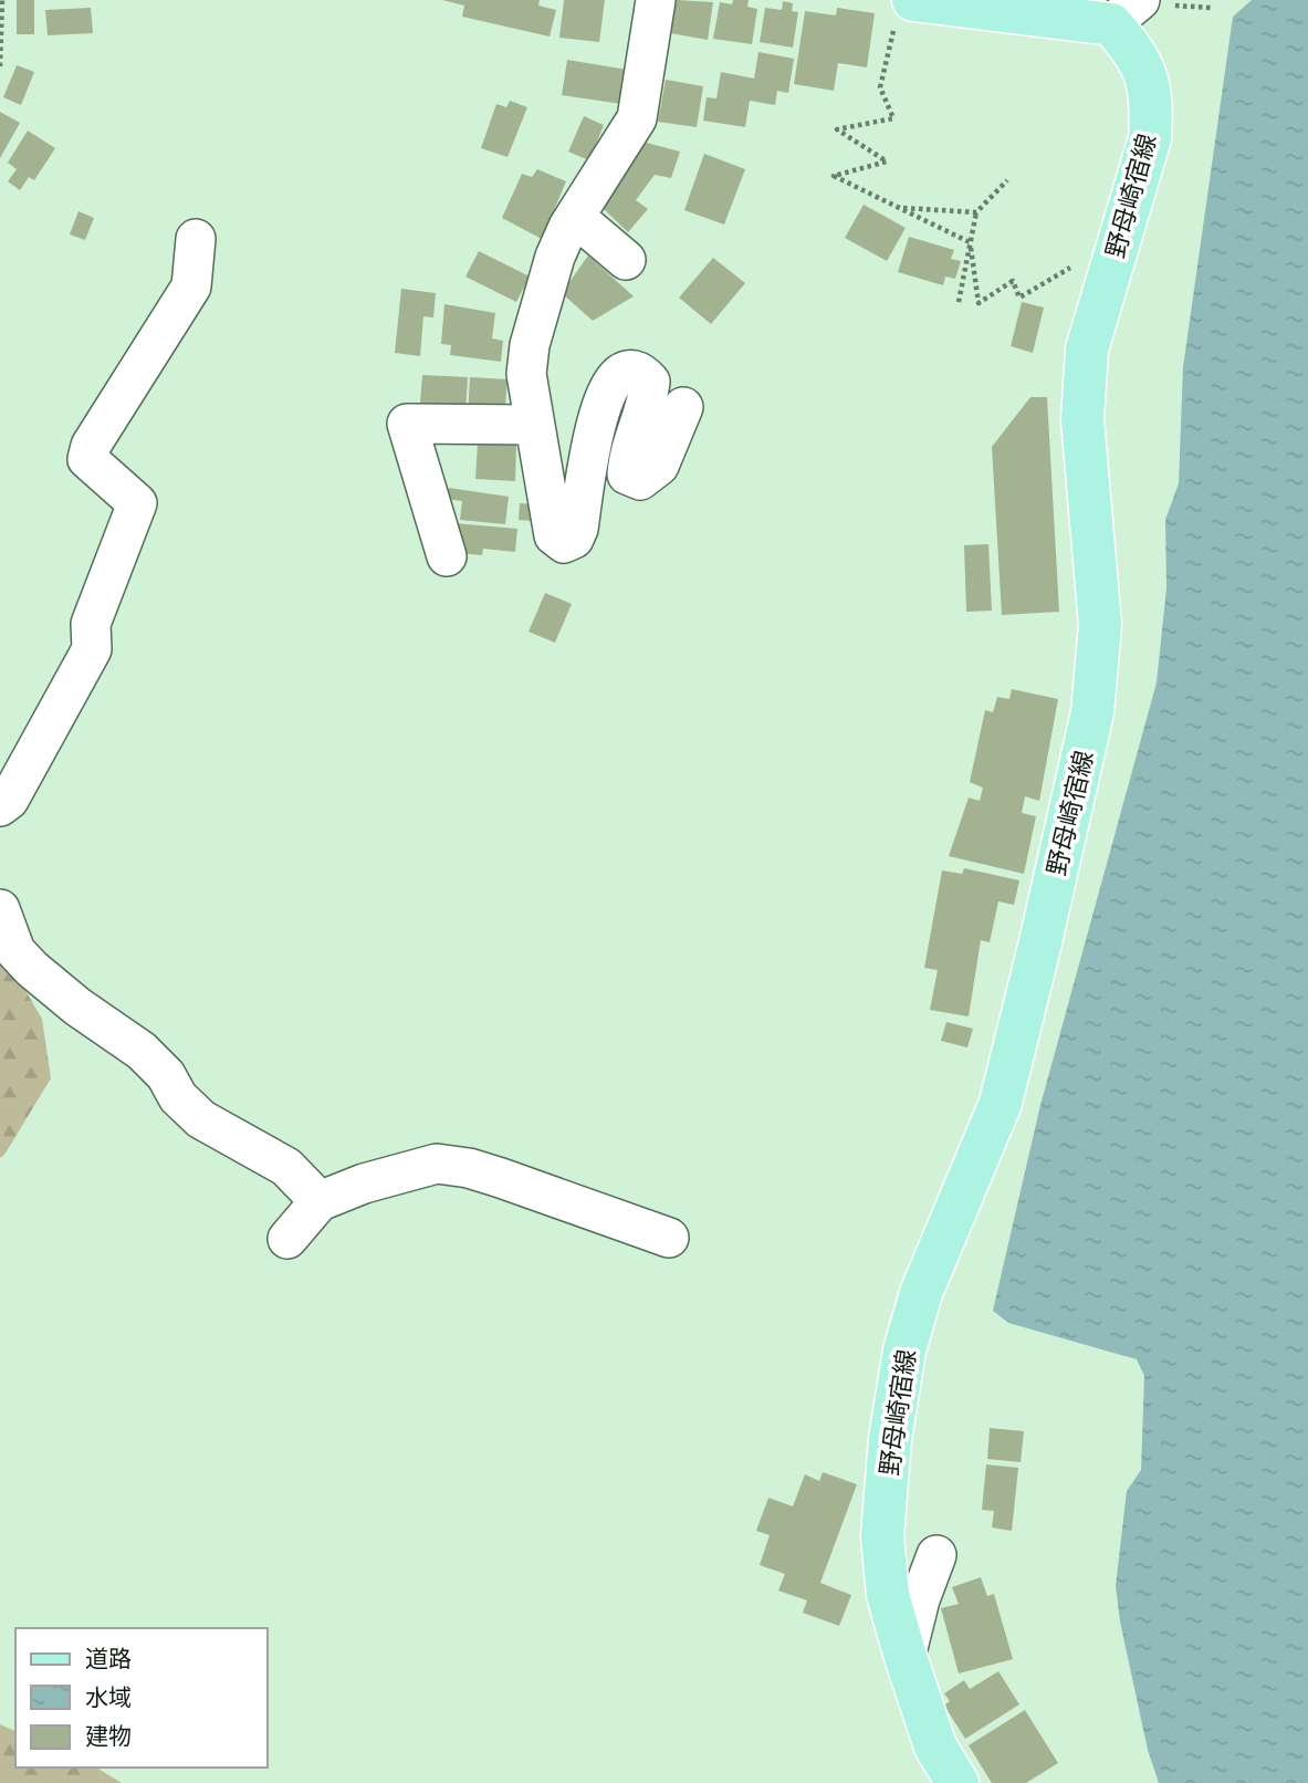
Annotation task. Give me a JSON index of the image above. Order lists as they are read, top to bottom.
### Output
{
  "streets": {
    "main road": ["野母崎宿線"]
  },
  "legend": ["道路", "水域", "建物"]
}
